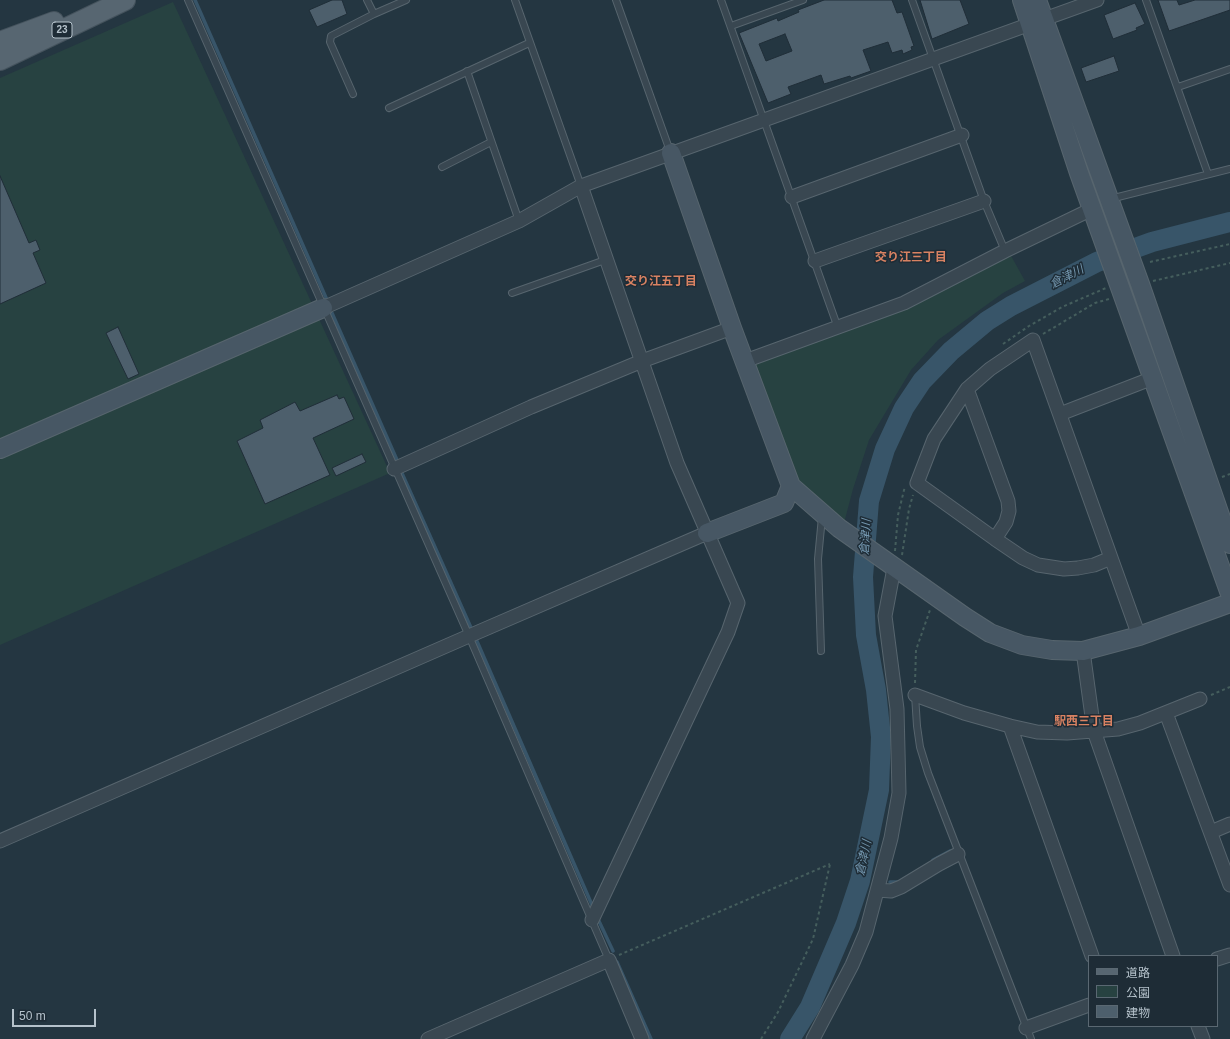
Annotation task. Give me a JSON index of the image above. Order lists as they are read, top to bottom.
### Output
{
  "streets": {
    "main road": ["23"]
  },
  "districts": ["交り江三丁目", "交り江五丁目", "駅西三丁目"],
  "water": ["倉津川"],
  "legend": ["道路", "公園", "建物"],
  "scale_bar": "50 m"
}
